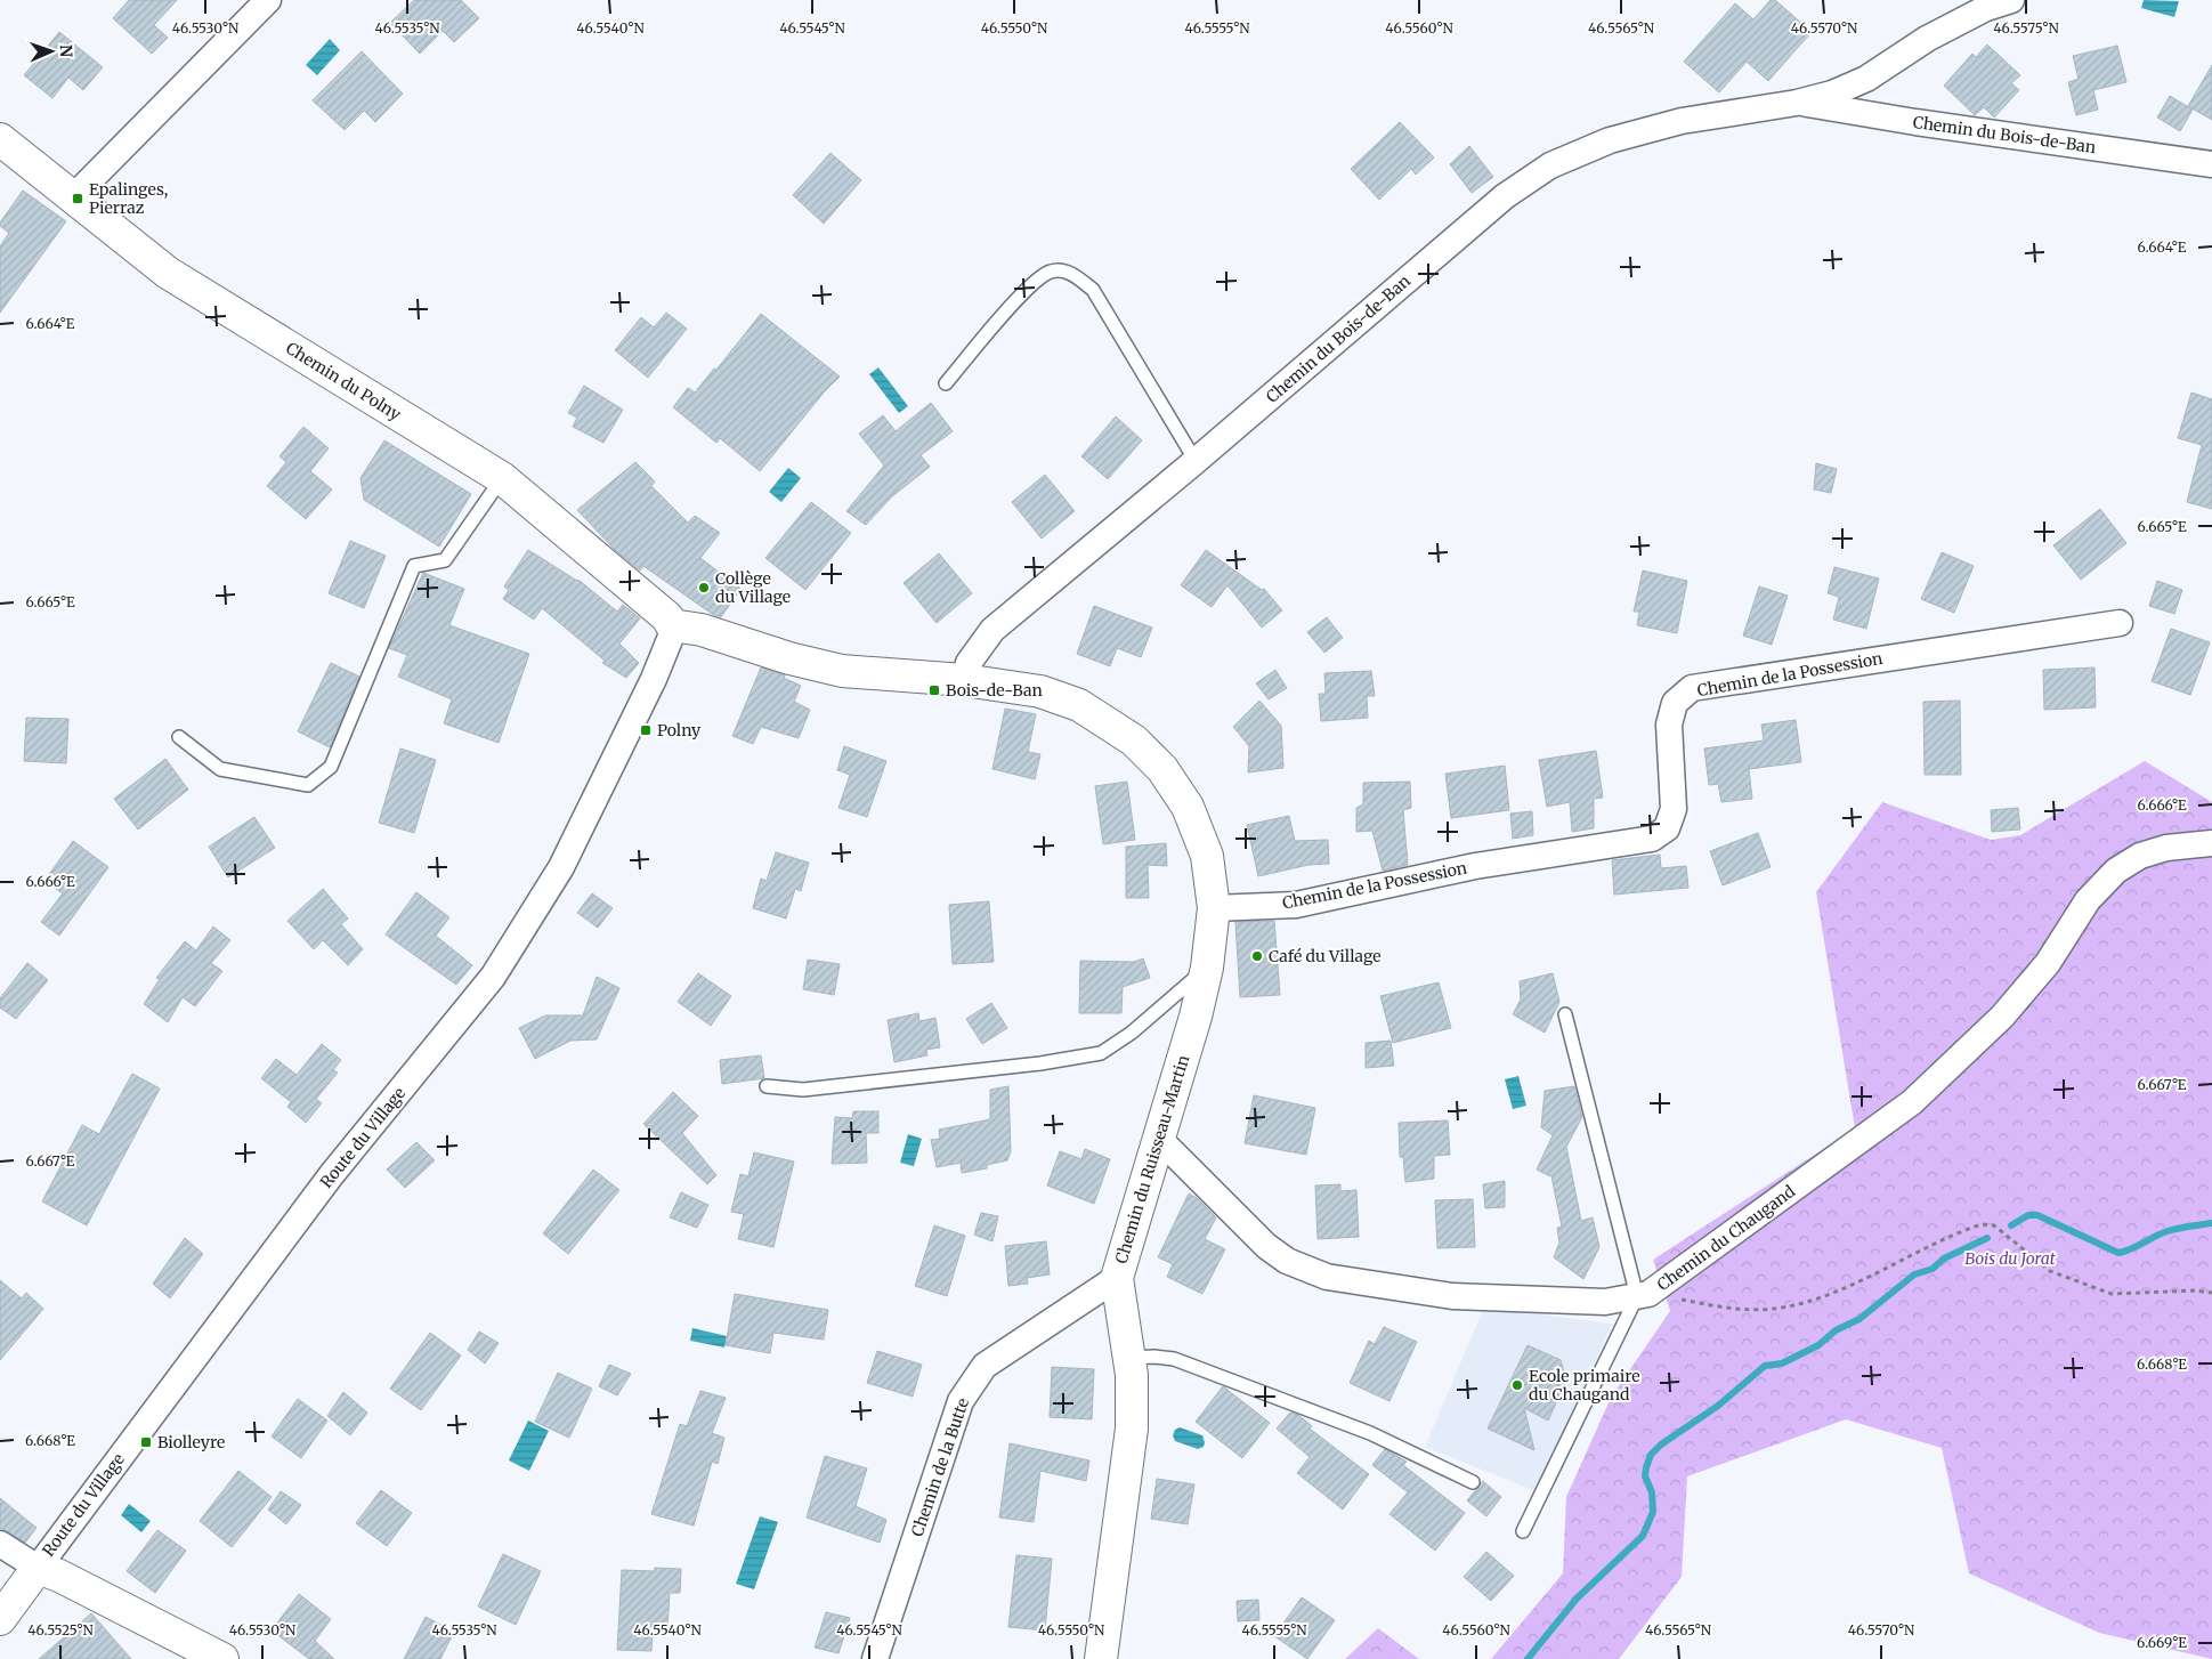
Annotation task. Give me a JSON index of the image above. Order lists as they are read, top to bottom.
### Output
{
  "streets": {
    "street": [
      "Chemin du Bois-de-Ban",
      "Chemin du Polny",
      "Chemin de la Possession",
      "Route du Village",
      "Chemin du Ruisseau-Martin",
      "Chemin du Chaugand",
      "Chemin de la Butte"
    ]
  },
  "crossings": [
    ["Chemin du Bois-de-Ban", "Chemin du Ruisseau-Martin"],
    ["Chemin du Polny", "Route du Village"],
    ["Chemin du Polny", "Chemin du Ruisseau-Martin"],
    ["Chemin de la Possession", "Chemin du Ruisseau-Martin"],
    ["Route du Village", "Chemin du Ruisseau-Martin"],
    ["Chemin du Ruisseau-Martin", "Chemin du Chaugand"],
    ["Chemin du Ruisseau-Martin", "Chemin de la Butte"]
  ],
  "parks": ["Bois du Jorat"],
  "places": {
    "transit": [
      "Epalinges, Pierraz",
      "Bois-de-Ban",
      "Polny",
      "Biolleyre"
    ],
    "other": ["Collège du Village", "Café du Village", "Ecole primaire du Chaugand"]
  },
  "north": "right",
  "coordinates": [
    "46.5530°N",
    "46.5535°N",
    "46.5540°N",
    "46.5545°N",
    "46.5550°N",
    "46.5555°N",
    "46.5560°N",
    "46.5565°N",
    "46.5570°N",
    "46.5575°N",
    "6.664°E",
    "6.665°E",
    "6.666°E",
    "6.667°E",
    "6.668°E",
    "46.5525°N",
    "6.669°E"
  ]
}
